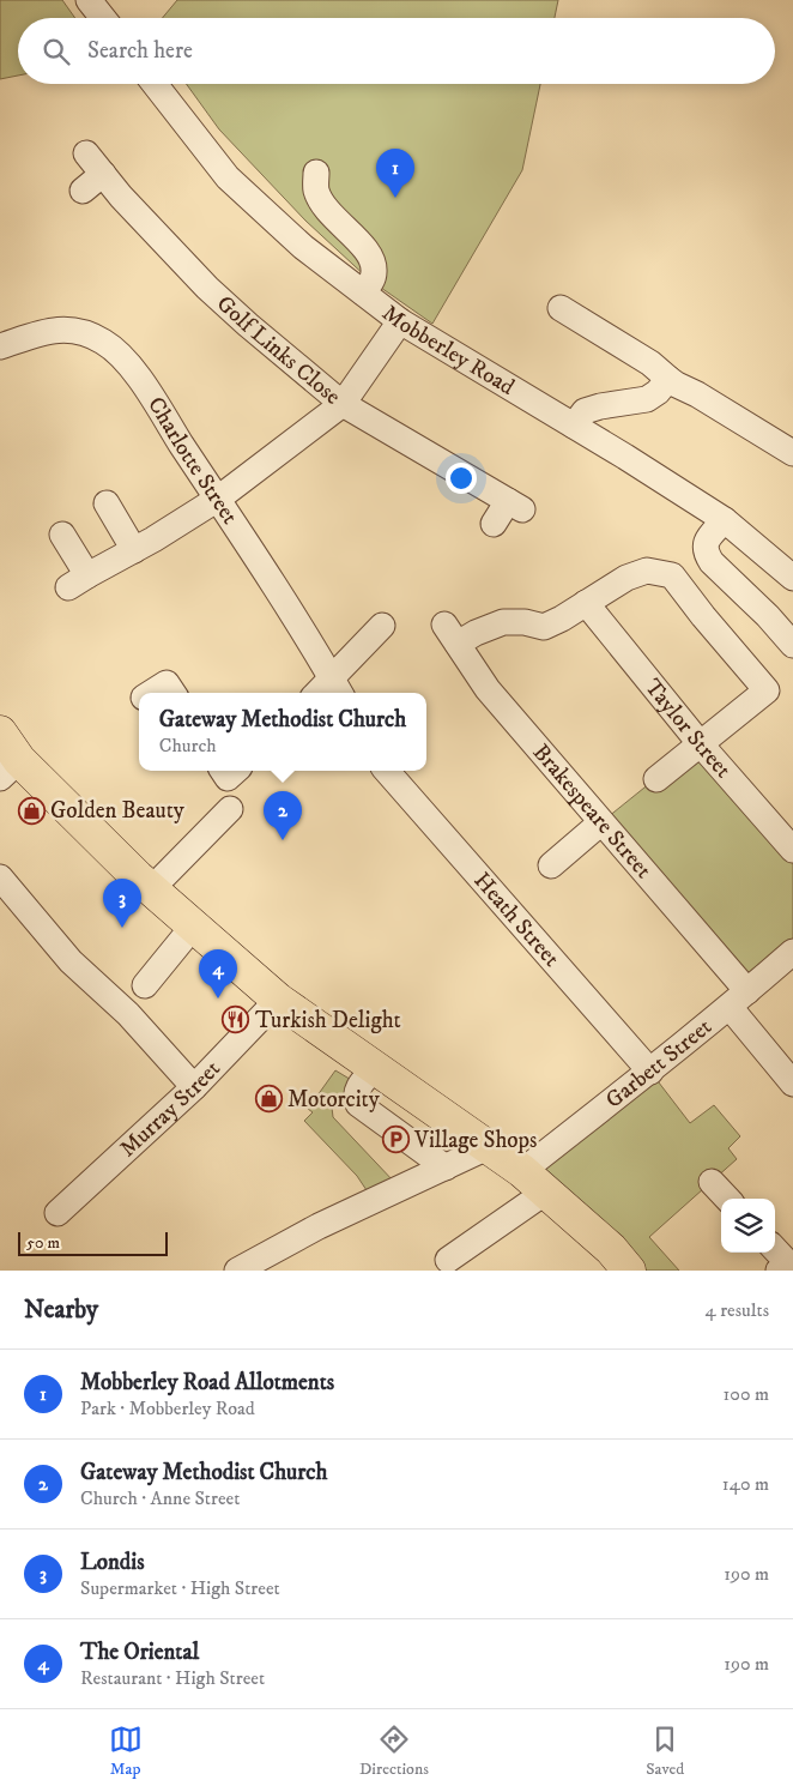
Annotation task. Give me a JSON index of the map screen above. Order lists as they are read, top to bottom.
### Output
{
  "streets": {
    "street": [
      "Golf Links Close",
      "Mobberley Road",
      "Charlotte Street",
      "Taylor Street",
      "Brakespeare Street",
      "Heath Street",
      "Garbett Street",
      "Murray Street"
    ]
  },
  "crossings": [
    ["Taylor Street", "Brakespeare Street"],
    ["Brakespeare Street", "Garbett Street"],
    ["Heath Street", "Garbett Street"]
  ],
  "places": {
    "shop": ["Golden Beauty", "Motorcity"],
    "restaurant": ["Turkish Delight"],
    "parking": ["Village Shops"]
  },
  "scale_bar": "50 m",
  "page": {
    "search": "Search here",
    "pins": [
      "1",
      "2",
      "3",
      "4"
    ],
    "popup": ["Gateway Methodist Church", "Church"],
    "scale": "50 m",
    "heading": ["Nearby", "4 results"],
    "list": [
      {
        "mark": "1",
        "name": "Mobberley Road Allotments",
        "note": "Park · Mobberley Road",
        "value": "100 m"
      },
      {
        "mark": "2",
        "name": "Gateway Methodist Church",
        "note": "Church · Anne Street",
        "value": "140 m"
      },
      {
        "mark": "3",
        "name": "Londis",
        "note": "Supermarket · High Street",
        "value": "190 m"
      },
      {
        "mark": "4",
        "name": "The Oriental",
        "note": "Restaurant · High Street",
        "value": "190 m"
      }
    ],
    "nav": ["Map", "Directions", "Saved"]
  }
}
